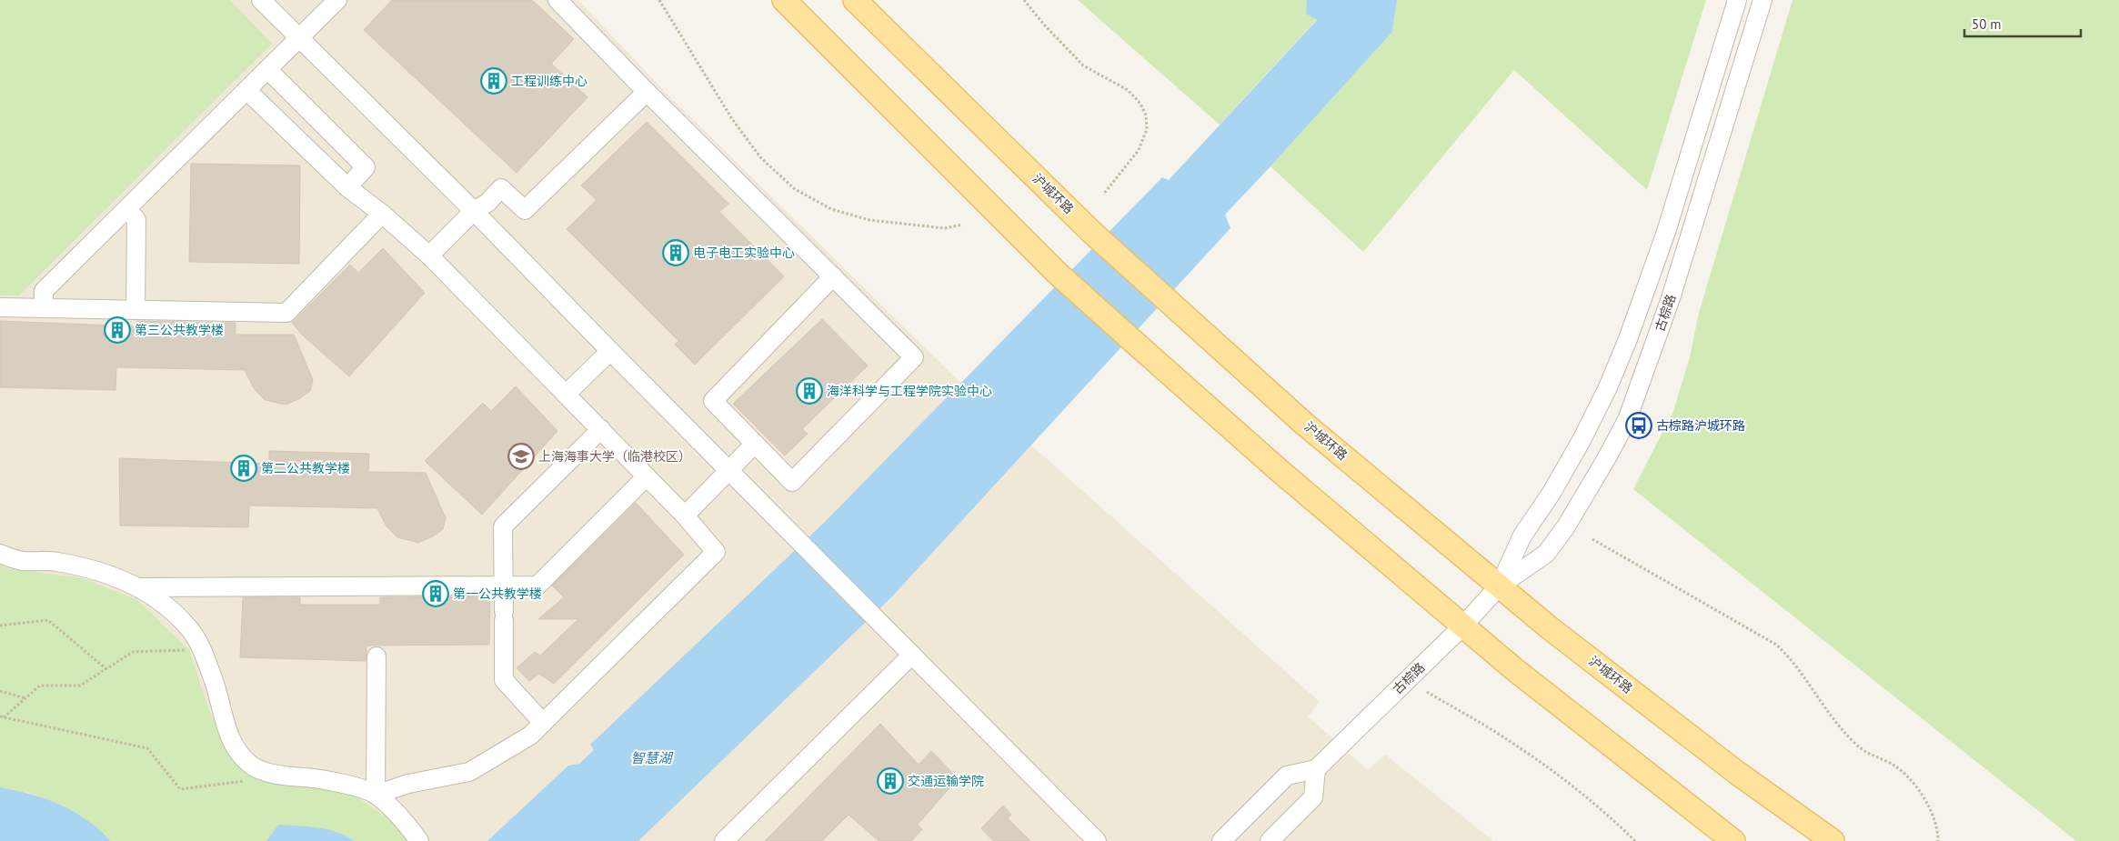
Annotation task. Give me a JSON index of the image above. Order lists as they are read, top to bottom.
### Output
{
  "streets": {
    "main road": ["沪城环路"],
    "street": ["古棕路"]
  },
  "crossings": [
    ["沪城环路", "古棕路"]
  ],
  "water": ["智慧湖"],
  "places": {
    "building": [
      "工程训练中心",
      "电子电工实验中心",
      "第三公共教学楼",
      "海洋科学与工程学院实验中心",
      "第二公共教学楼",
      "第一公共教学楼",
      "交通运输学院"
    ],
    "bus stop": ["古棕路沪城环路"],
    "school or university": ["上海海事大学（临港校区）"]
  },
  "scale_bar": "50 m"
}
